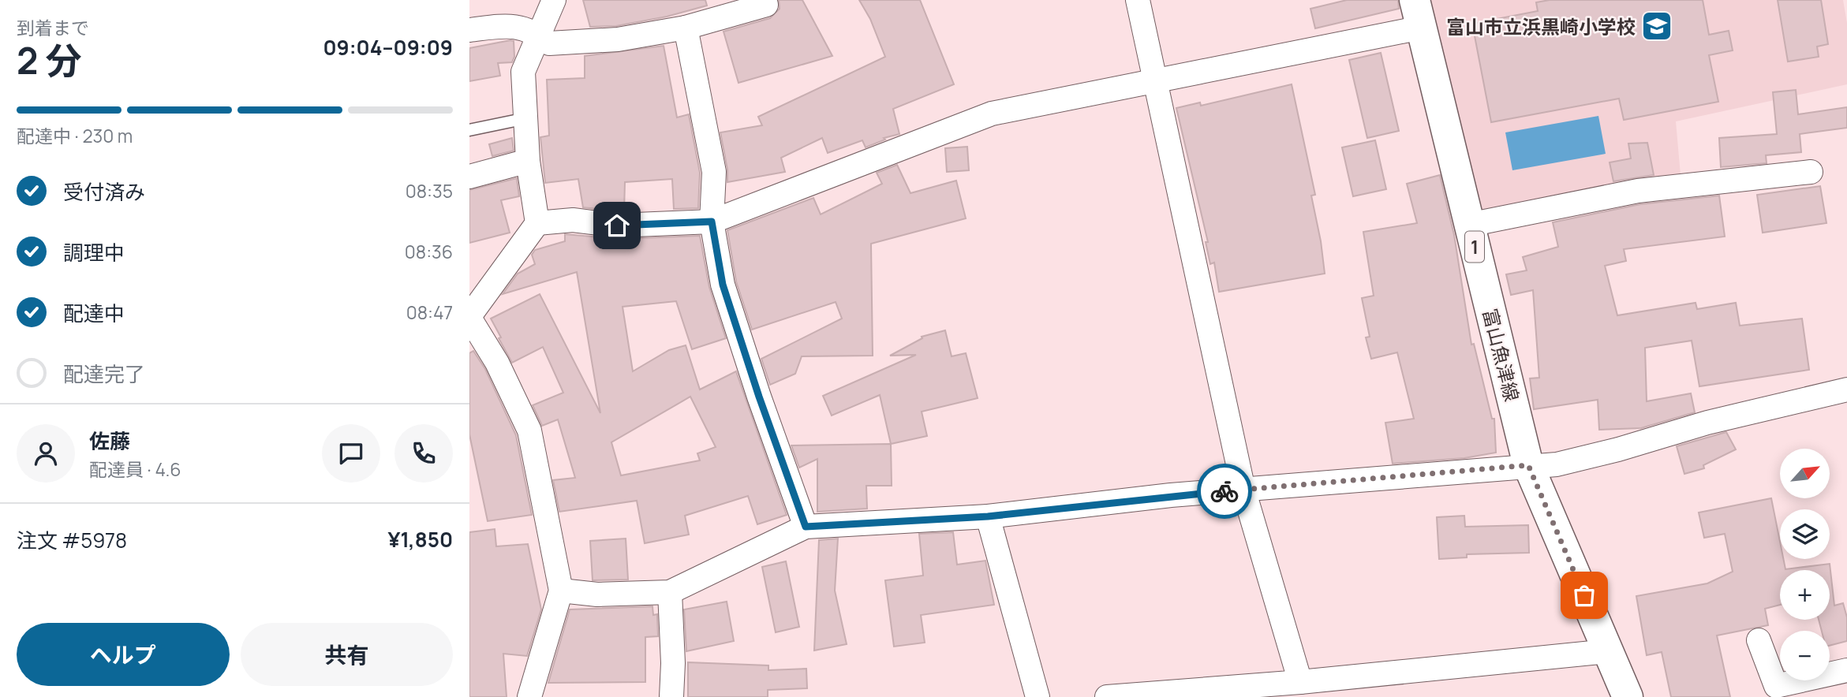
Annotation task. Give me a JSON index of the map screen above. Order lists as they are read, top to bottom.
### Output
{
  "streets": {
    "main road": ["1", "富山魚津線"]
  },
  "places": {
    "school or university": ["富山市立浜黒崎小学校"]
  },
  "north": "top right",
  "page": {
    "heading": ["2 分", "到着まで", "09:04–09:09"],
    "panel": [
      "佐藤",
      "配達員 · 4.6",
      "注文 #5978",
      "¥1,850"
    ],
    "bar": "配達中 · 230 m",
    "list": [
      ["受付済み", "08:35"],
      ["調理中", "08:36"],
      ["配達中", "08:47"],
      "配達完了"
    ],
    "map_buttons": ["+", "−"],
    "buttons": ["ヘルプ", "共有"]
  }
}
